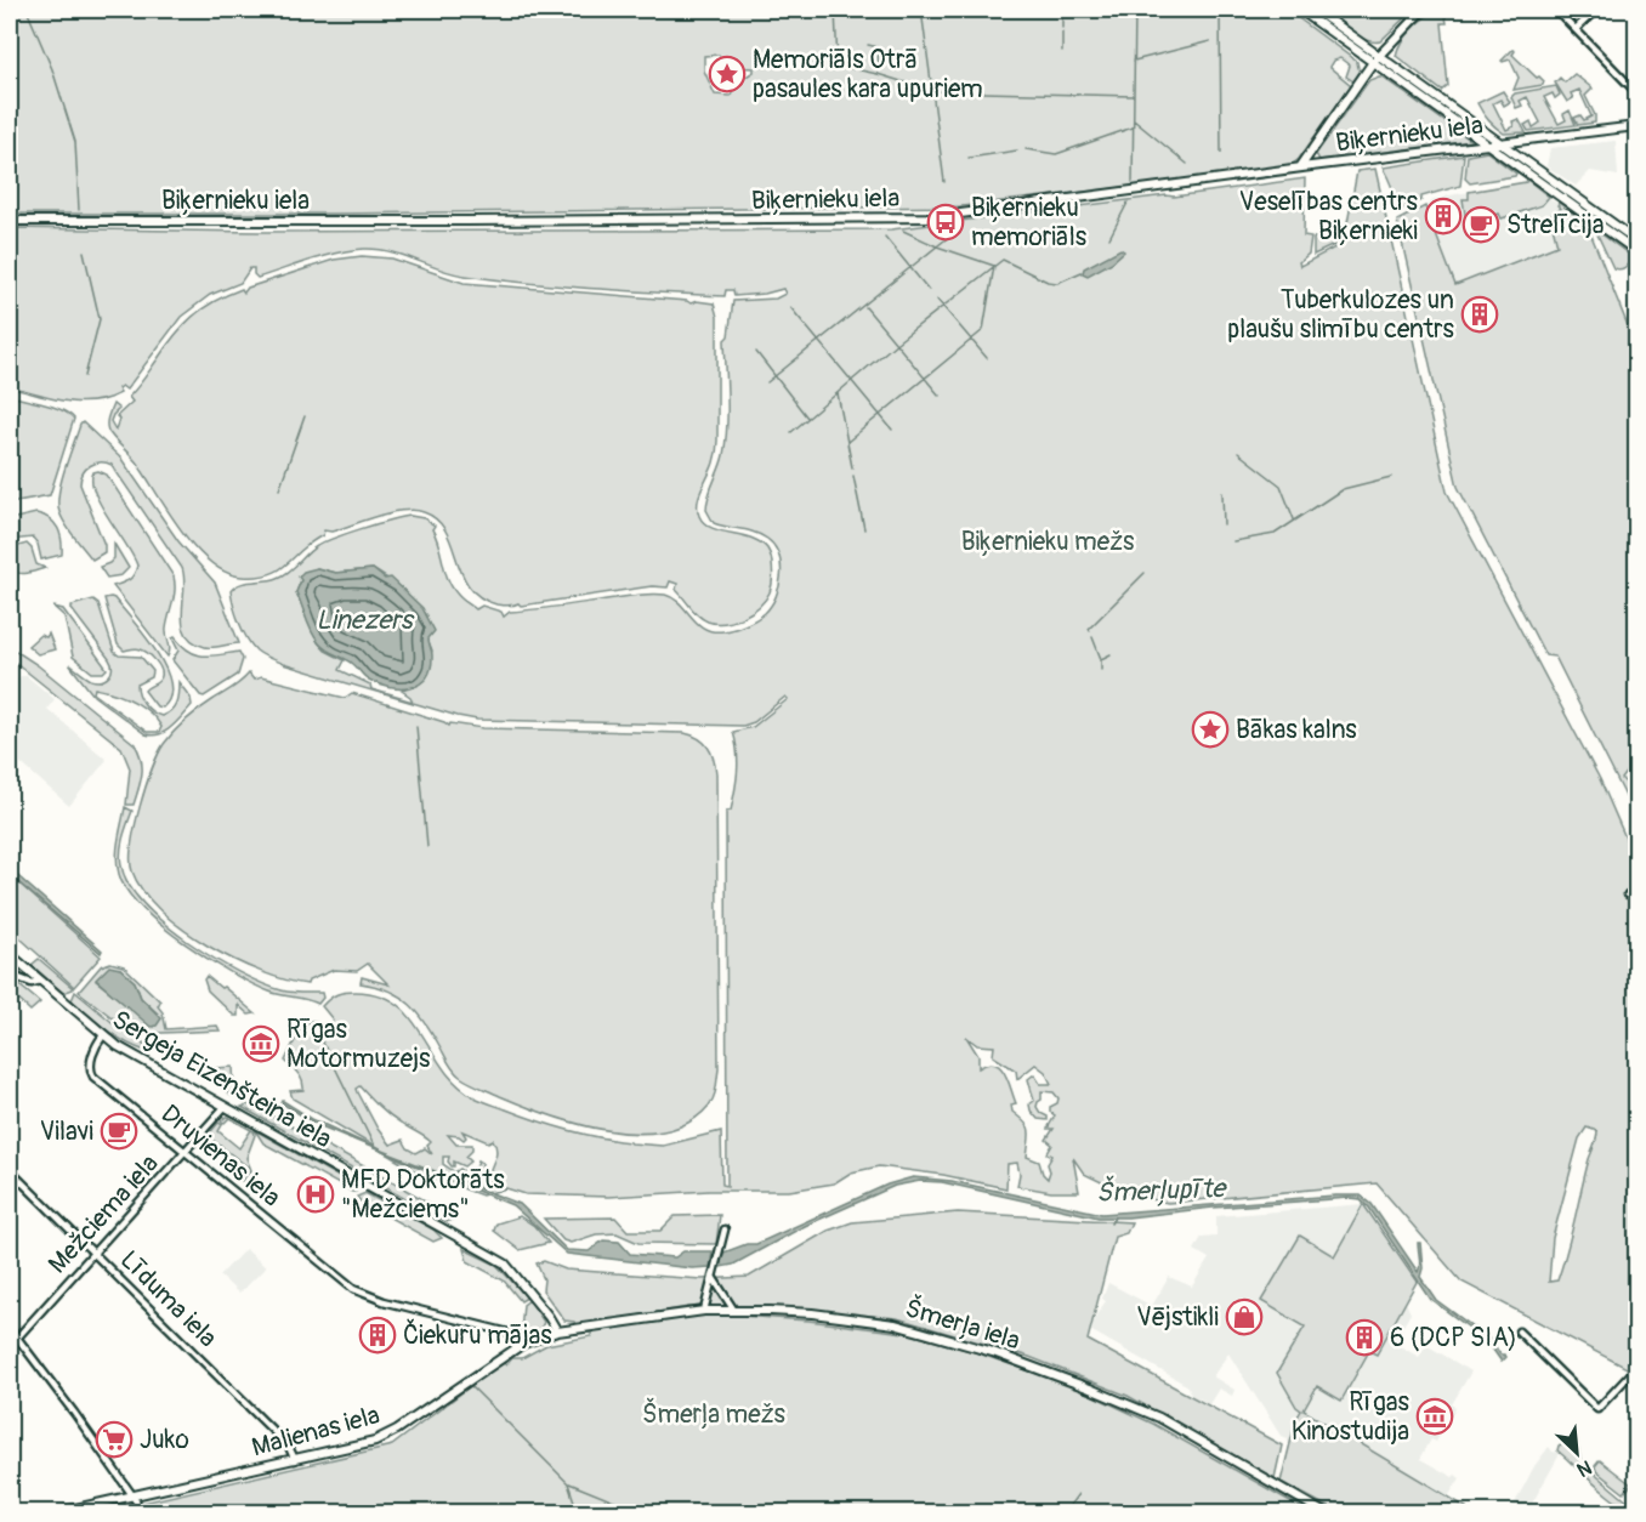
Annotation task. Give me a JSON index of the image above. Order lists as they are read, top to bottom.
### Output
{
  "streets": {
    "street": [
      "Biķernieku iela",
      "Sergeja Eizenšteina iela",
      "Druvienas iela",
      "Mežciema iela",
      "Līduma iela",
      "Šmerļa iela",
      "Malienas iela"
    ]
  },
  "crossings": [
    ["Sergeja Eizenšteina iela", "Druvienas iela"],
    ["Sergeja Eizenšteina iela", "Mežciema iela"],
    ["Sergeja Eizenšteina iela", "Šmerļa iela"],
    ["Sergeja Eizenšteina iela", "Malienas iela"],
    ["Druvienas iela", "Mežciema iela"],
    ["Druvienas iela", "Malienas iela"],
    ["Mežciema iela", "Līduma iela"],
    ["Līduma iela", "Malienas iela"],
    ["Šmerļa iela", "Malienas iela"]
  ],
  "water": ["Linezers", "Šmerļupīte"],
  "parks": ["Biķernieku mežs", "Šmerļa mežs"],
  "places": {
    "place": ["Memoriāls Otrā pasaules kara upuriem", "Bākas kalns"],
    "building": [
      "Veselības centrs Biķernieki",
      "Tuberkulozes un plaušu slimību centrs",
      "Čiekuru mājas",
      "6 (DCP SIA)"
    ],
    "bus stop": ["Biķernieku memoriāls"],
    "cafe": ["Strelīcija", "Vilavi"],
    "museum": ["Rīgas Motormuzejs", "Rīgas Kinostudija"],
    "hospital": ["MFD Doktorāts \"Mežciems\""],
    "shop": ["Vējstikli"],
    "supermarket": ["Juko"]
  },
  "north": "bottom right"
}
